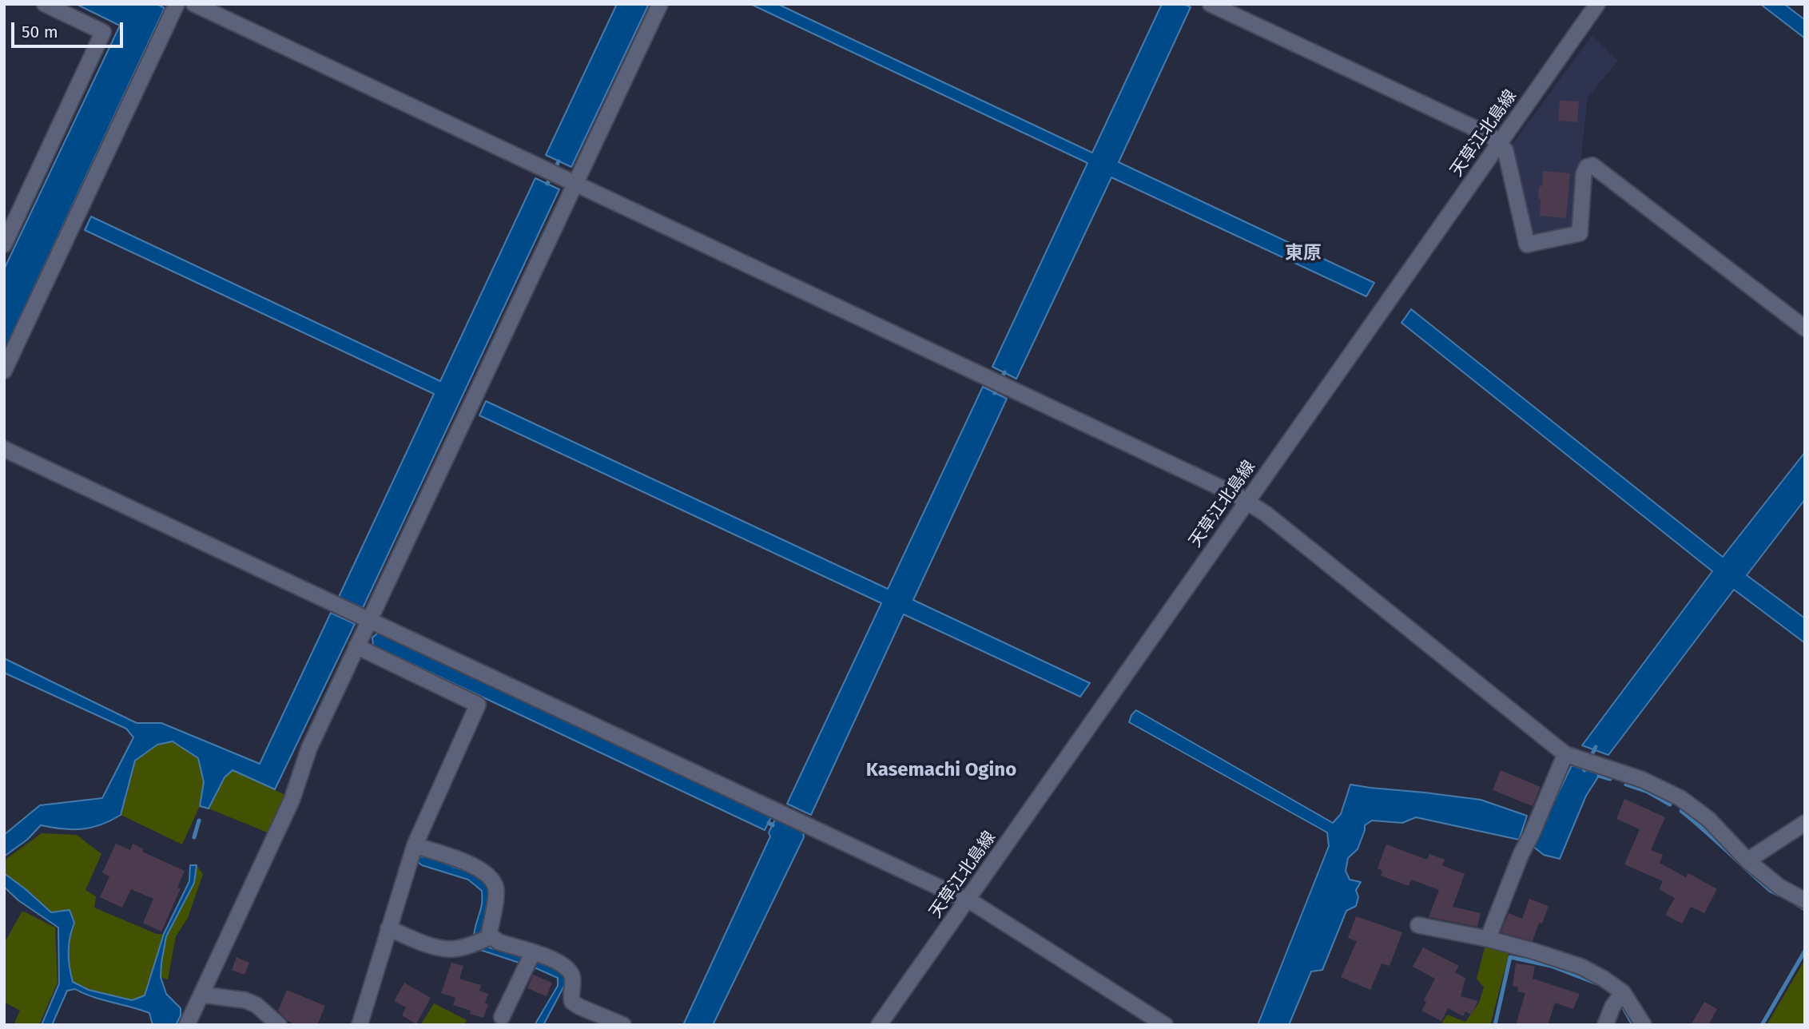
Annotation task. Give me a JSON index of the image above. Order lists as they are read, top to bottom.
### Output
{
  "streets": {
    "street": ["天草江北島線"]
  },
  "districts": ["東原", "Kasemachi Ogino"],
  "scale_bar": "50 m"
}
